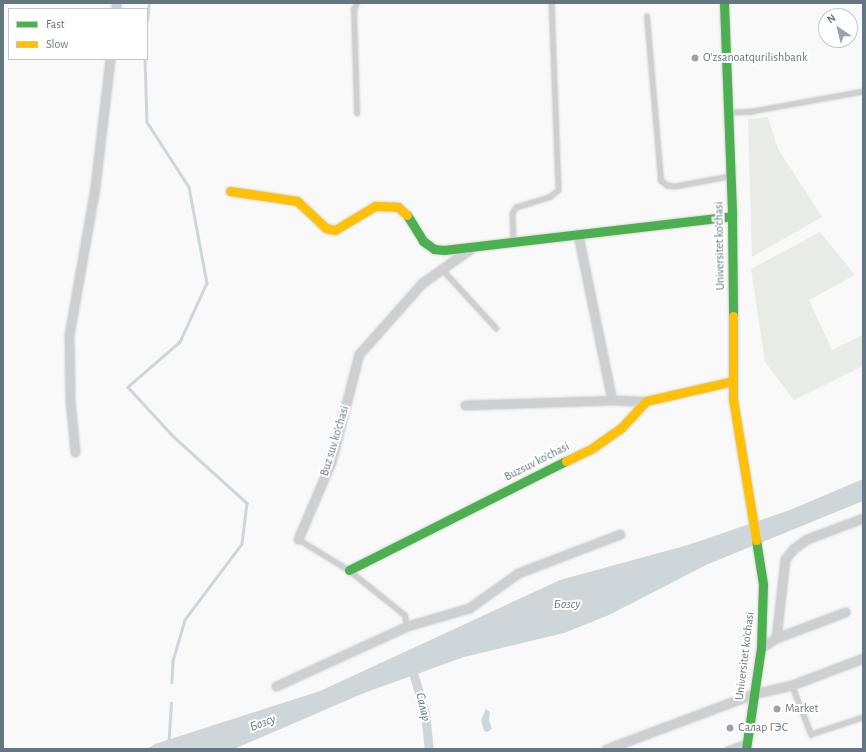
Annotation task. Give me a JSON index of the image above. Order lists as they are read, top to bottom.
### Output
{
  "streets": {
    "street": ["Universitet ko'chasi", "Buz suv ko'chasi", "Buzsuv ko'chasi"]
  },
  "crossings": [
    ["Buz suv ko'chasi", "Buzsuv ko'chasi"]
  ],
  "water": ["Бозсу", "Салар"],
  "places": ["Oʻzsanoatqurilishbank", "Market", "Салар ГЭС"],
  "legend": ["Fast", "Slow"],
  "north": "top left"
}
